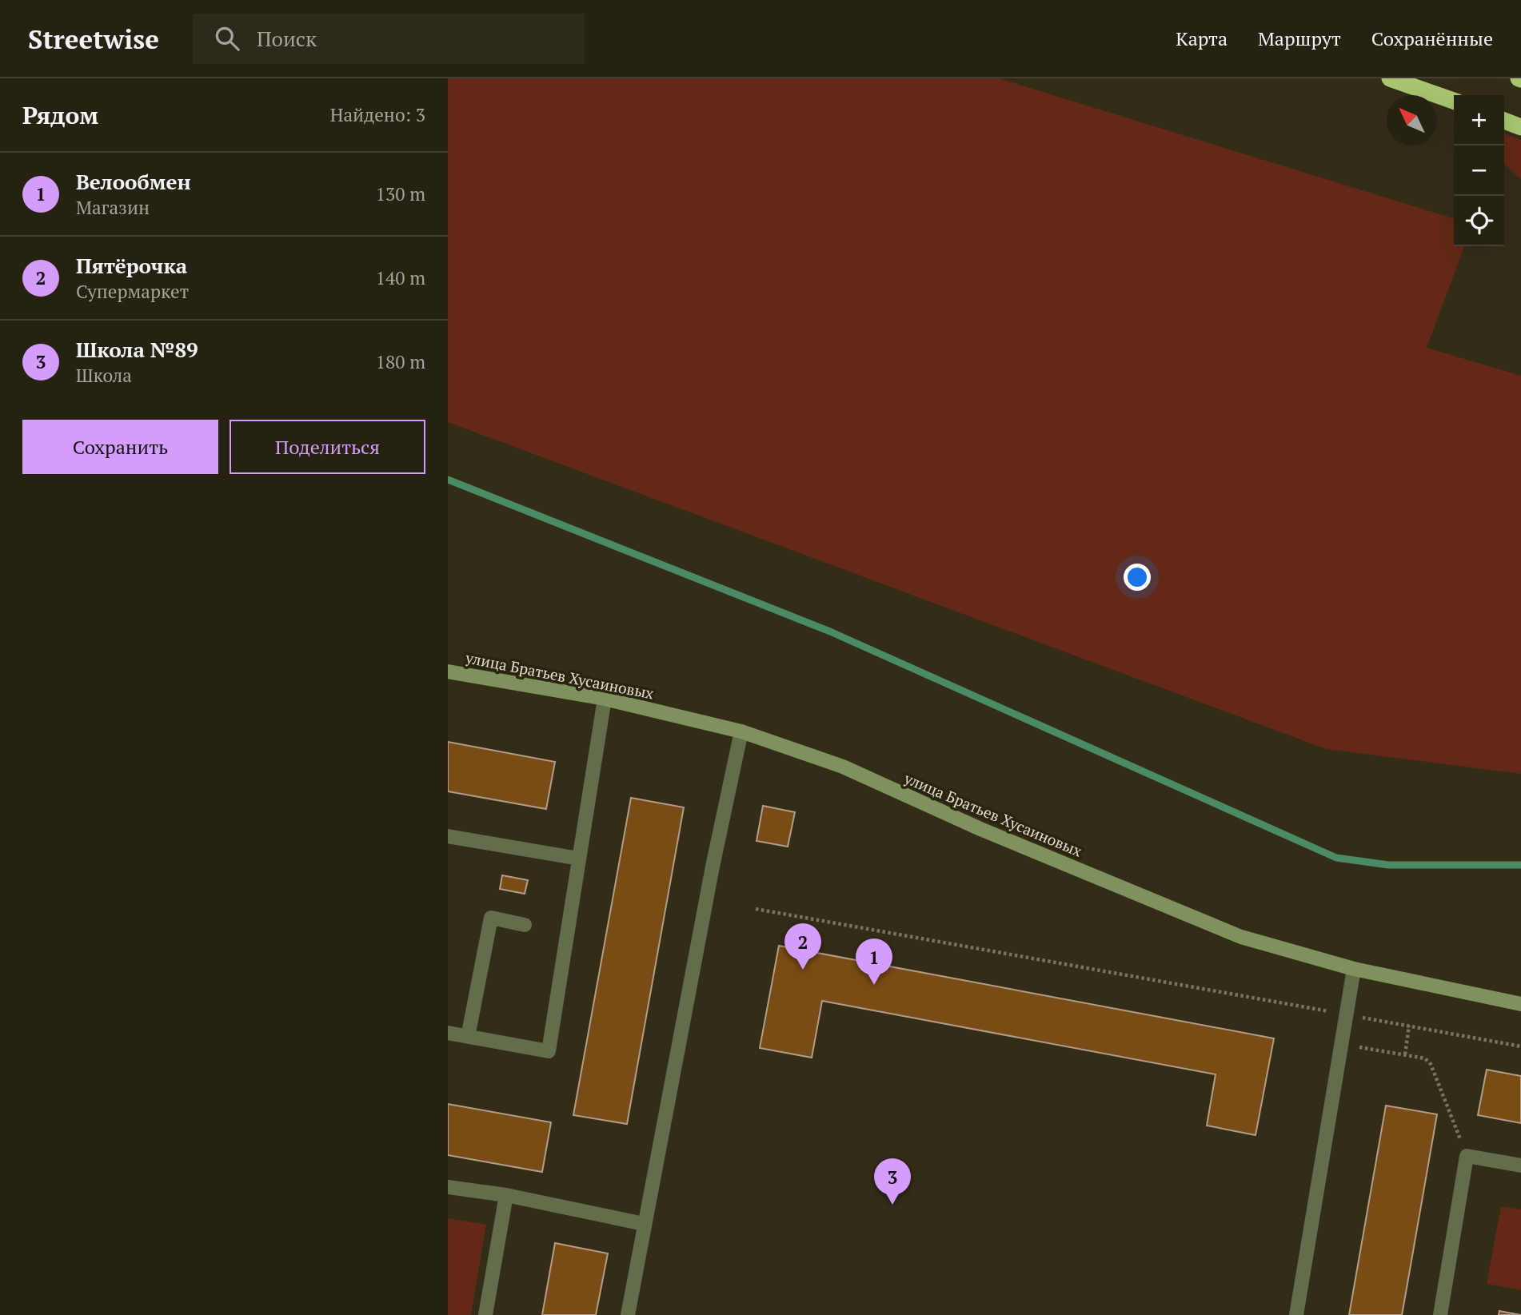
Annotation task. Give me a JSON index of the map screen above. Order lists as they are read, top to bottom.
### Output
{
  "streets": {
    "street": ["улица Братьев Хусаиновых"]
  },
  "north": "top left",
  "page": {
    "header": "Streetwise",
    "search": "Поиск",
    "nav": ["Карта", "Маршрут", "Сохранённые"],
    "heading": ["Рядом", "Найдено: 3"],
    "map_buttons": ["+", "−"],
    "list": [
      {
        "mark": "1",
        "name": "Велообмен",
        "note": "Магазин",
        "value": "130 m"
      },
      {
        "mark": "2",
        "name": "Пятёрочка",
        "note": "Супермаркет",
        "value": "140 m"
      },
      {
        "mark": "3",
        "name": "Школа №89",
        "note": "Школа",
        "value": "180 m"
      }
    ],
    "buttons": ["Сохранить", "Поделиться"],
    "pins": ["2", "1", "3"]
  }
}
